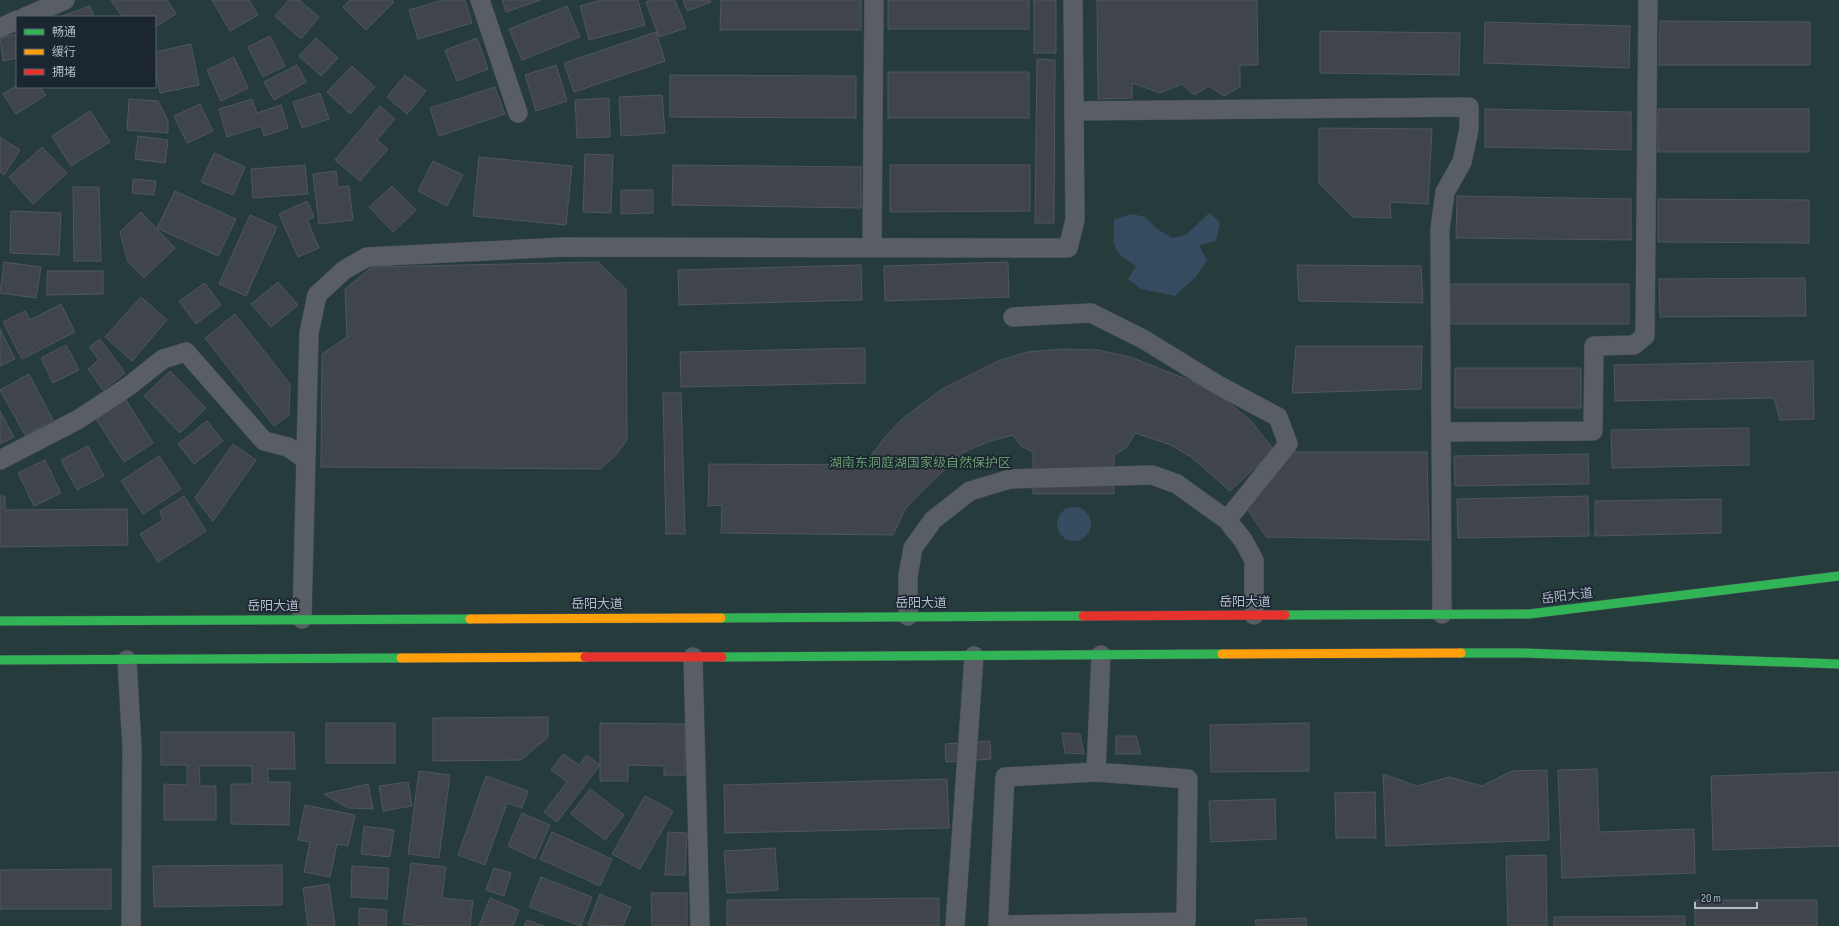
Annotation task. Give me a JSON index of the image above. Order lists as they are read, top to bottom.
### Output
{
  "streets": {
    "main road": ["岳阳大道"]
  },
  "parks": ["湖南东洞庭湖国家级自然保护区"],
  "legend": ["畅通", "缓行", "拥堵"],
  "scale_bar": "20 m"
}
